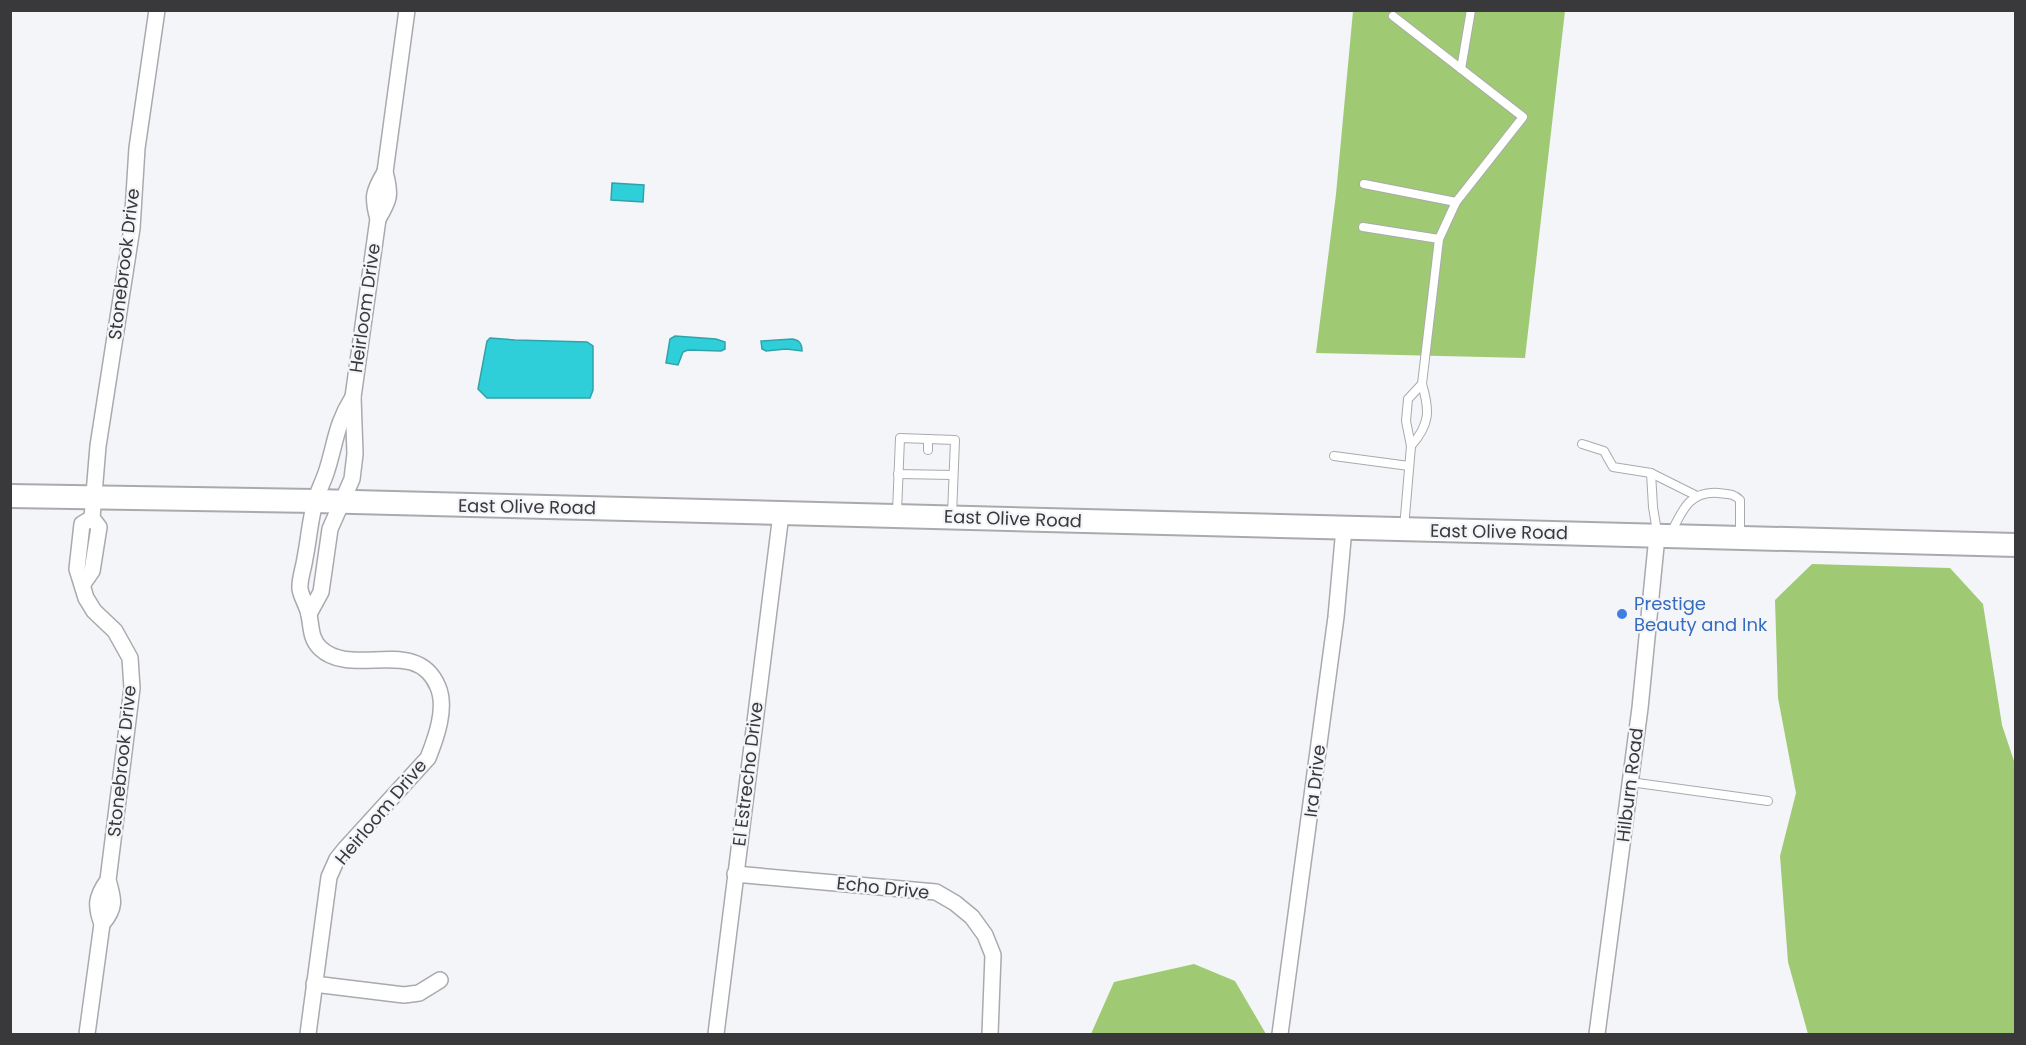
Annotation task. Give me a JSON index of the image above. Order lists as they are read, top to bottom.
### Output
{
  "streets": {
    "street": [
      "Stonebrook Drive",
      "Heirloom Drive",
      "East Olive Road",
      "El Estrecho Drive",
      "Ira Drive",
      "Hilburn Road",
      "Echo Drive"
    ]
  },
  "crossings": [
    ["Stonebrook Drive", "East Olive Road"],
    ["Heirloom Drive", "East Olive Road"],
    ["East Olive Road", "El Estrecho Drive"],
    ["East Olive Road", "Ira Drive"],
    ["East Olive Road", "Hilburn Road"],
    ["El Estrecho Drive", "Echo Drive"]
  ],
  "places": ["Prestige Beauty and Ink"]
}
